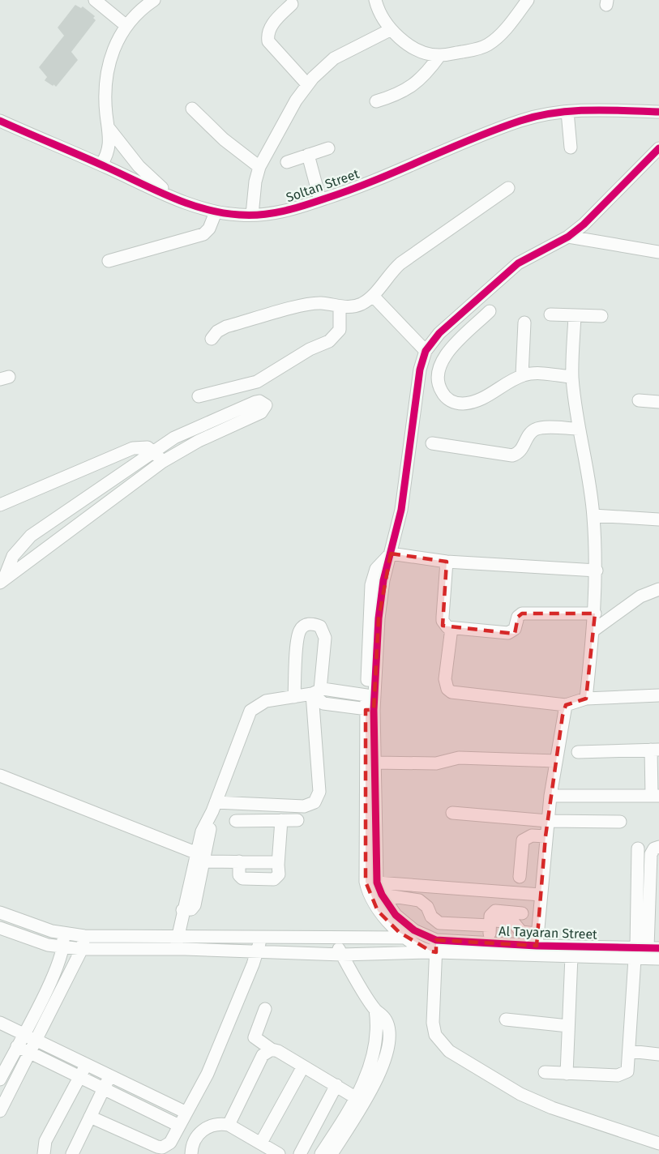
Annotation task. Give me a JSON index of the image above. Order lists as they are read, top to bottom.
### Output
{
  "streets": {
    "street": ["Soltan Street", "Al Tayaran Street"]
  }
}
